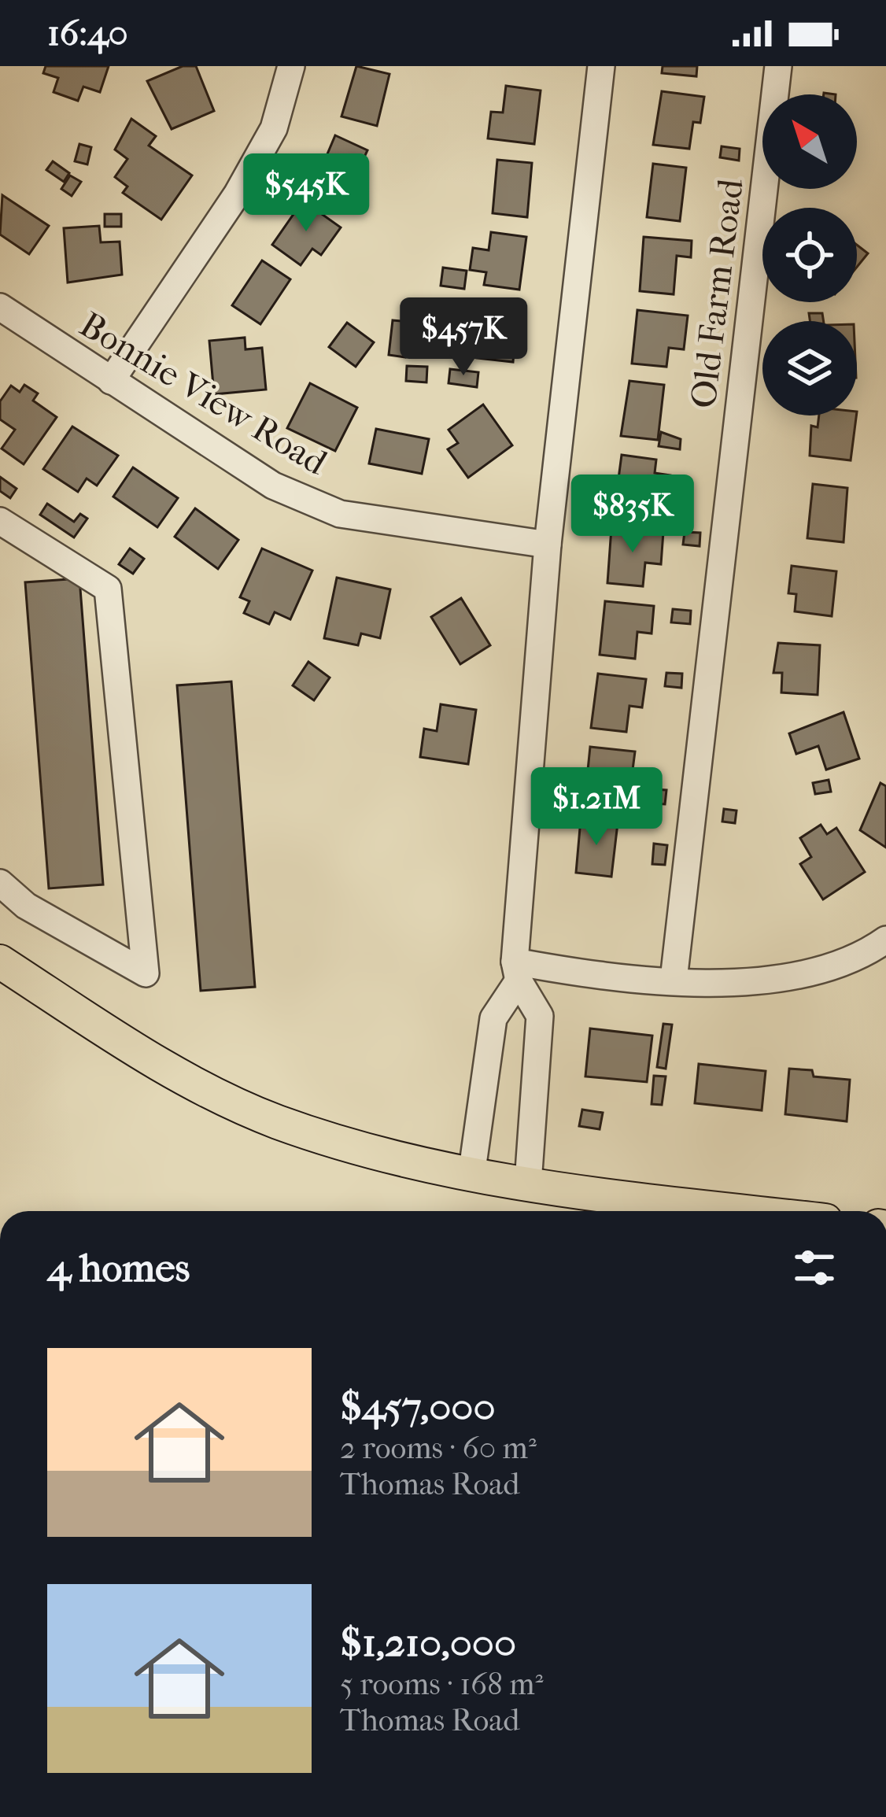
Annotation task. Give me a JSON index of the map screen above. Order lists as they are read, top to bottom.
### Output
{
  "streets": {
    "street": ["Old Farm Road", "Bonnie View Road"]
  },
  "north": "top left",
  "page": {
    "status": "16:40",
    "price": [
      "$545K",
      "$457K",
      "$835K",
      "$1.21M"
    ],
    "heading": "4 homes",
    "list": [
      {
        "name": "$457,000",
        "note": "2 rooms · 60 m² · Thomas Road"
      },
      {
        "name": "$1,210,000",
        "note": "5 rooms · 168 m² · Thomas Road"
      }
    ]
  }
}
